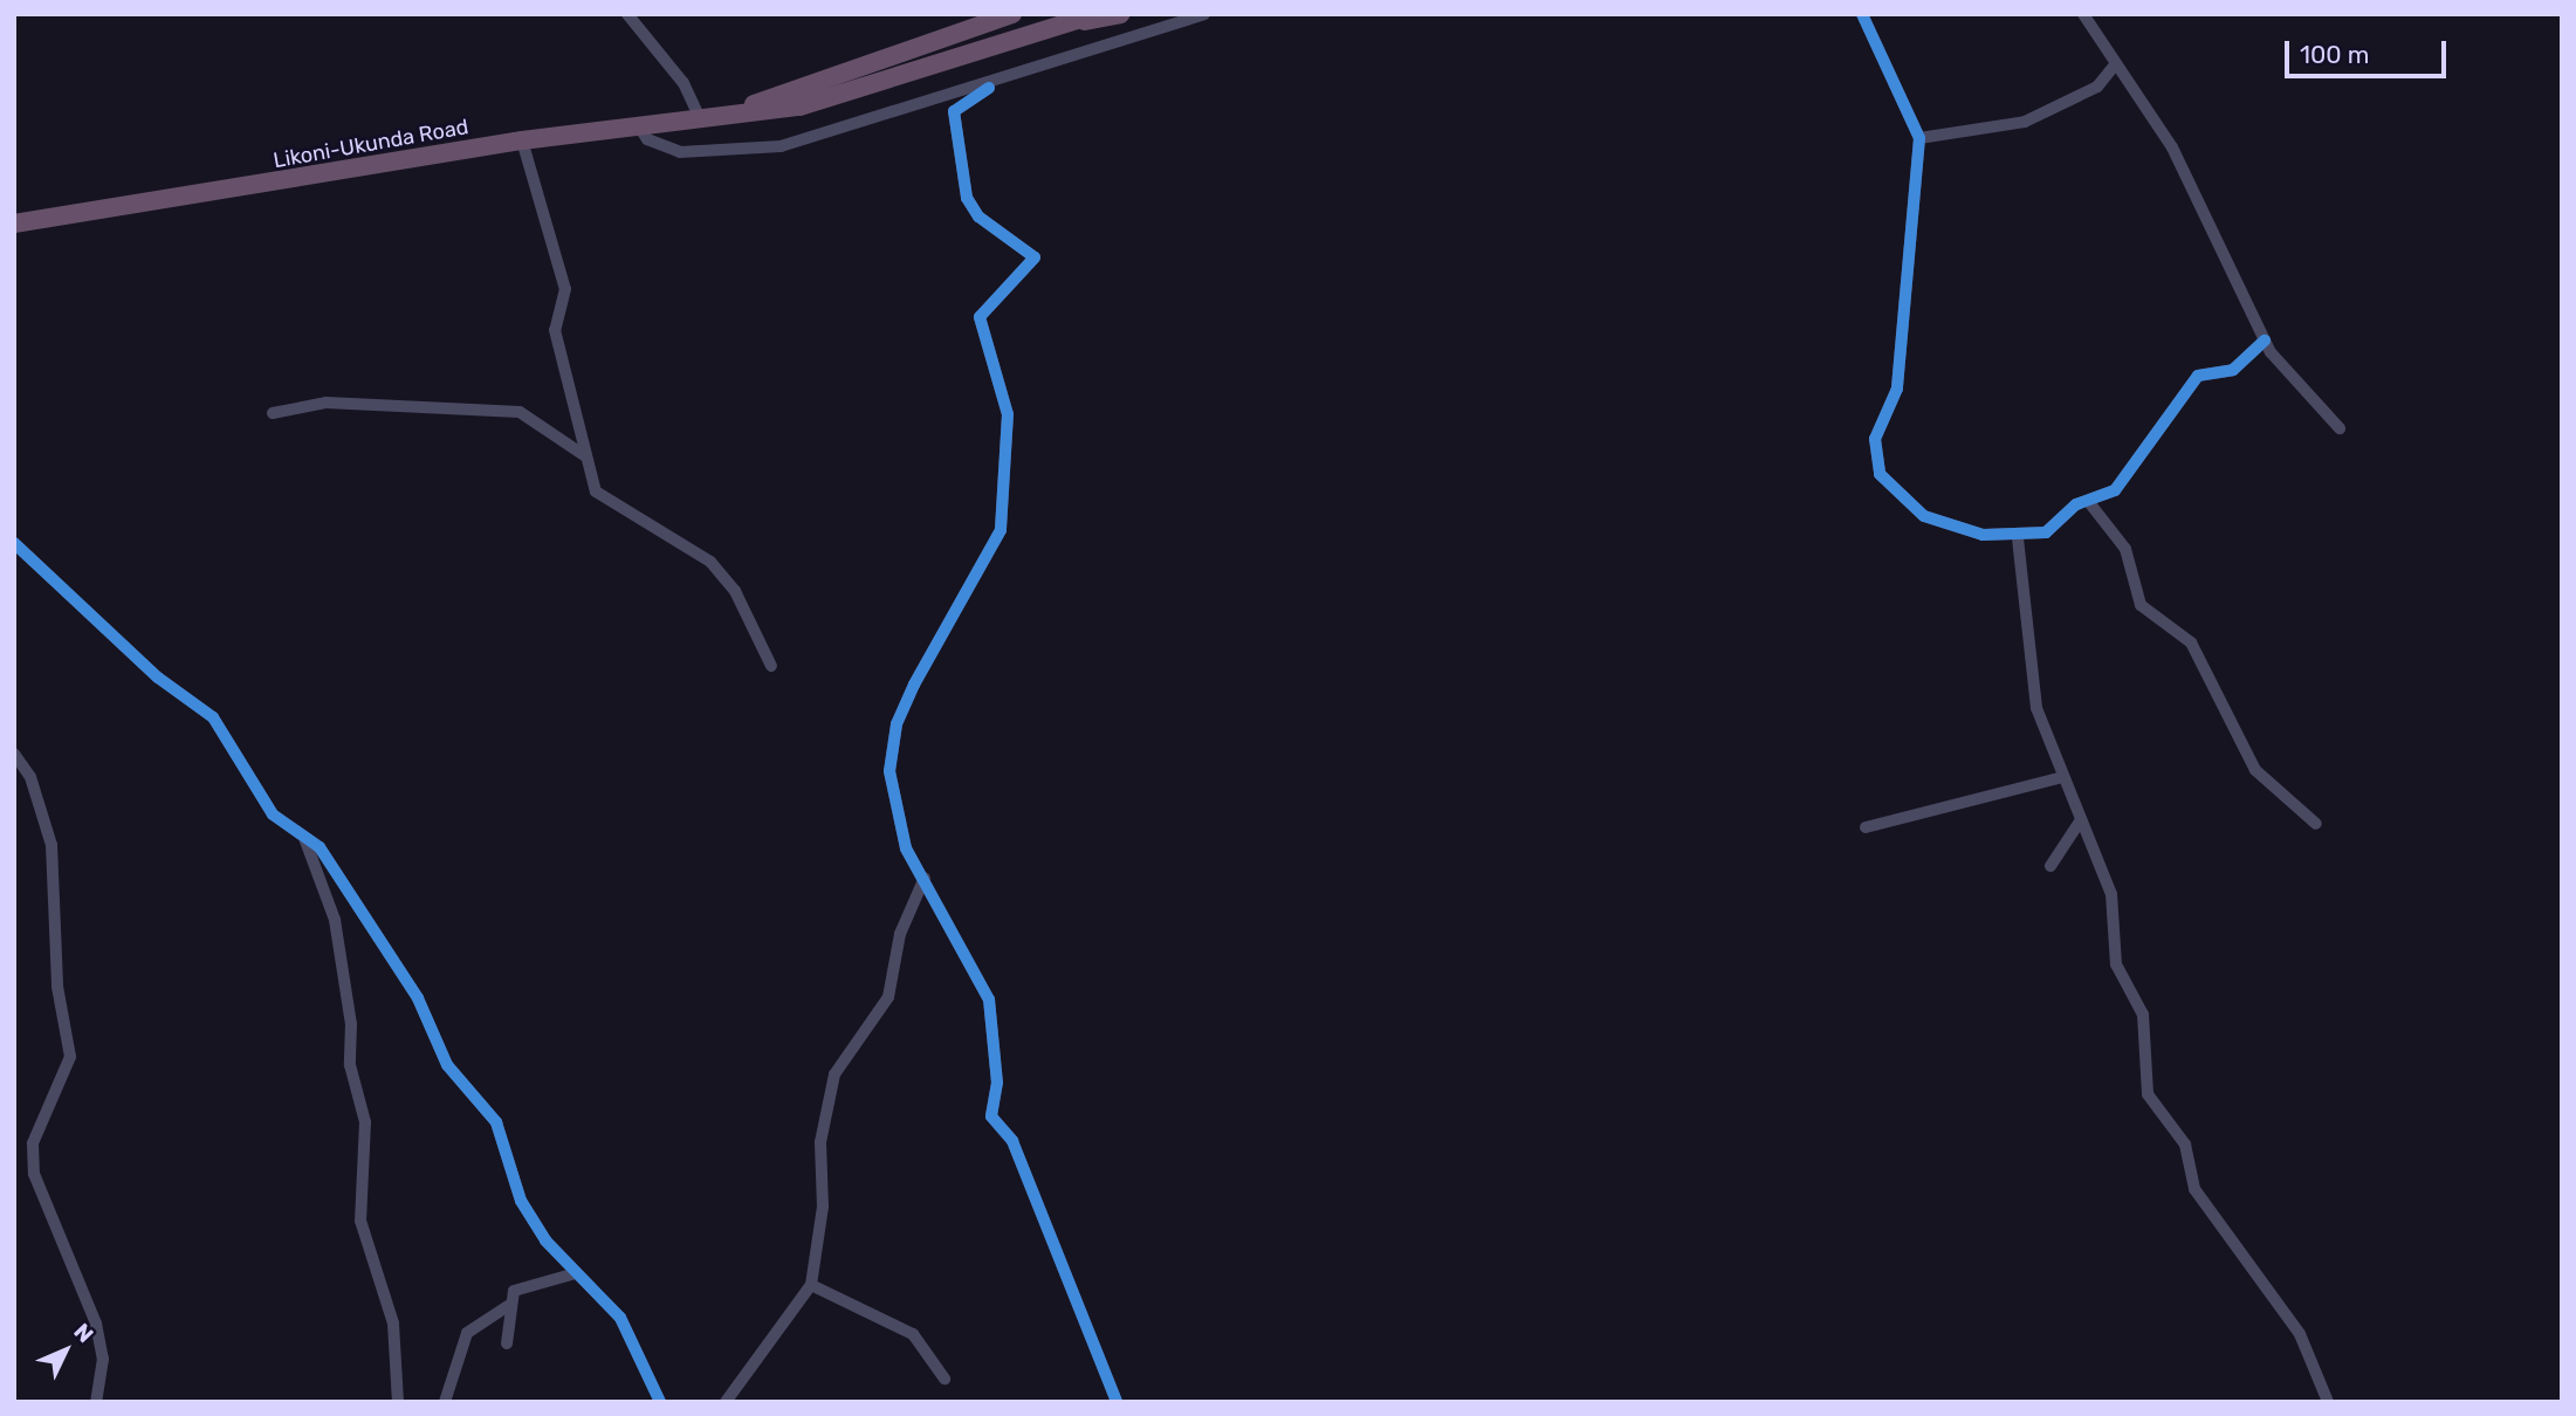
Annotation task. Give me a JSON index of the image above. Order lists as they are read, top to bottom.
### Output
{
  "streets": {
    "highway": ["Likoni-Ukunda Road"]
  },
  "scale_bar": "100 m",
  "north": "top right"
}
